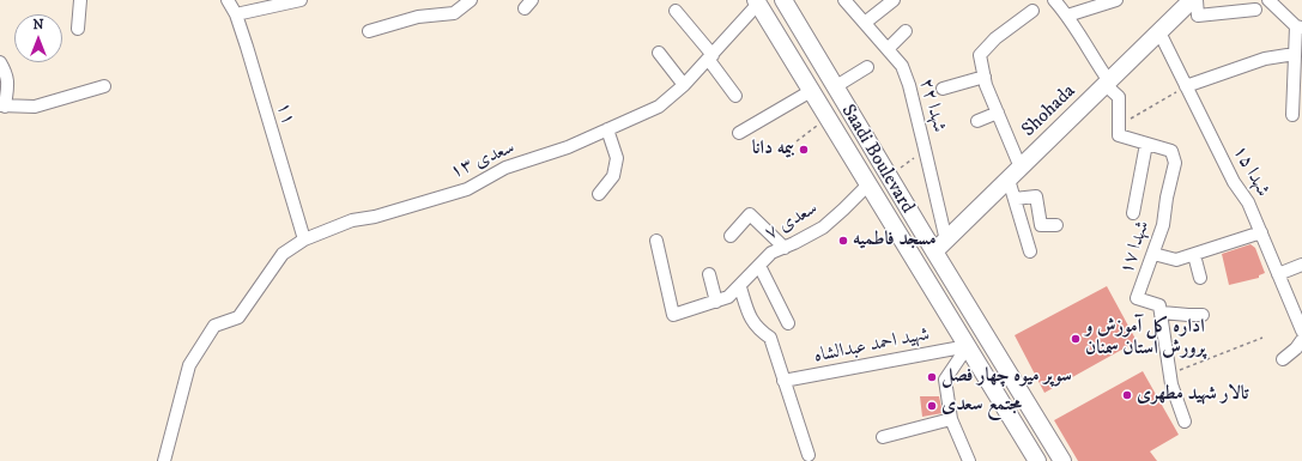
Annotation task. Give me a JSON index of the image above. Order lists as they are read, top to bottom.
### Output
{
  "streets": {
    "main road": ["Shohada", "Saadi Boulevard"],
    "street": [
      "شهدا ۲۲",
      "۱۱",
      "سعدی ۱۳",
      "شهدا ۱۵",
      "سعدی ۷",
      "شهدا ۱۷",
      "شهید احمد عبدالشاه"
    ]
  },
  "crossings": [
    ["شهدا ۲۲", "Shohada"],
    ["شهدا ۲۲", "Saadi Boulevard"],
    ["Shohada", "Saadi Boulevard"],
    ["Shohada", "شهدا ۱۵"],
    ["۱۱", "سعدی ۱۳"],
    ["Saadi Boulevard", "سعدی ۱۳"],
    ["Saadi Boulevard", "سعدی ۷"],
    ["Saadi Boulevard", "شهید احمد عبدالشاه"]
  ],
  "places": [
    "بیمه دانا",
    "مسجد فاطمیه",
    "اداره کل آموزش و پرورش استان سمنان",
    "سوپر میوه چهار فصل",
    "تالار شهید مطهری",
    "مجتمع سعدی"
  ],
  "north": "top"
}
